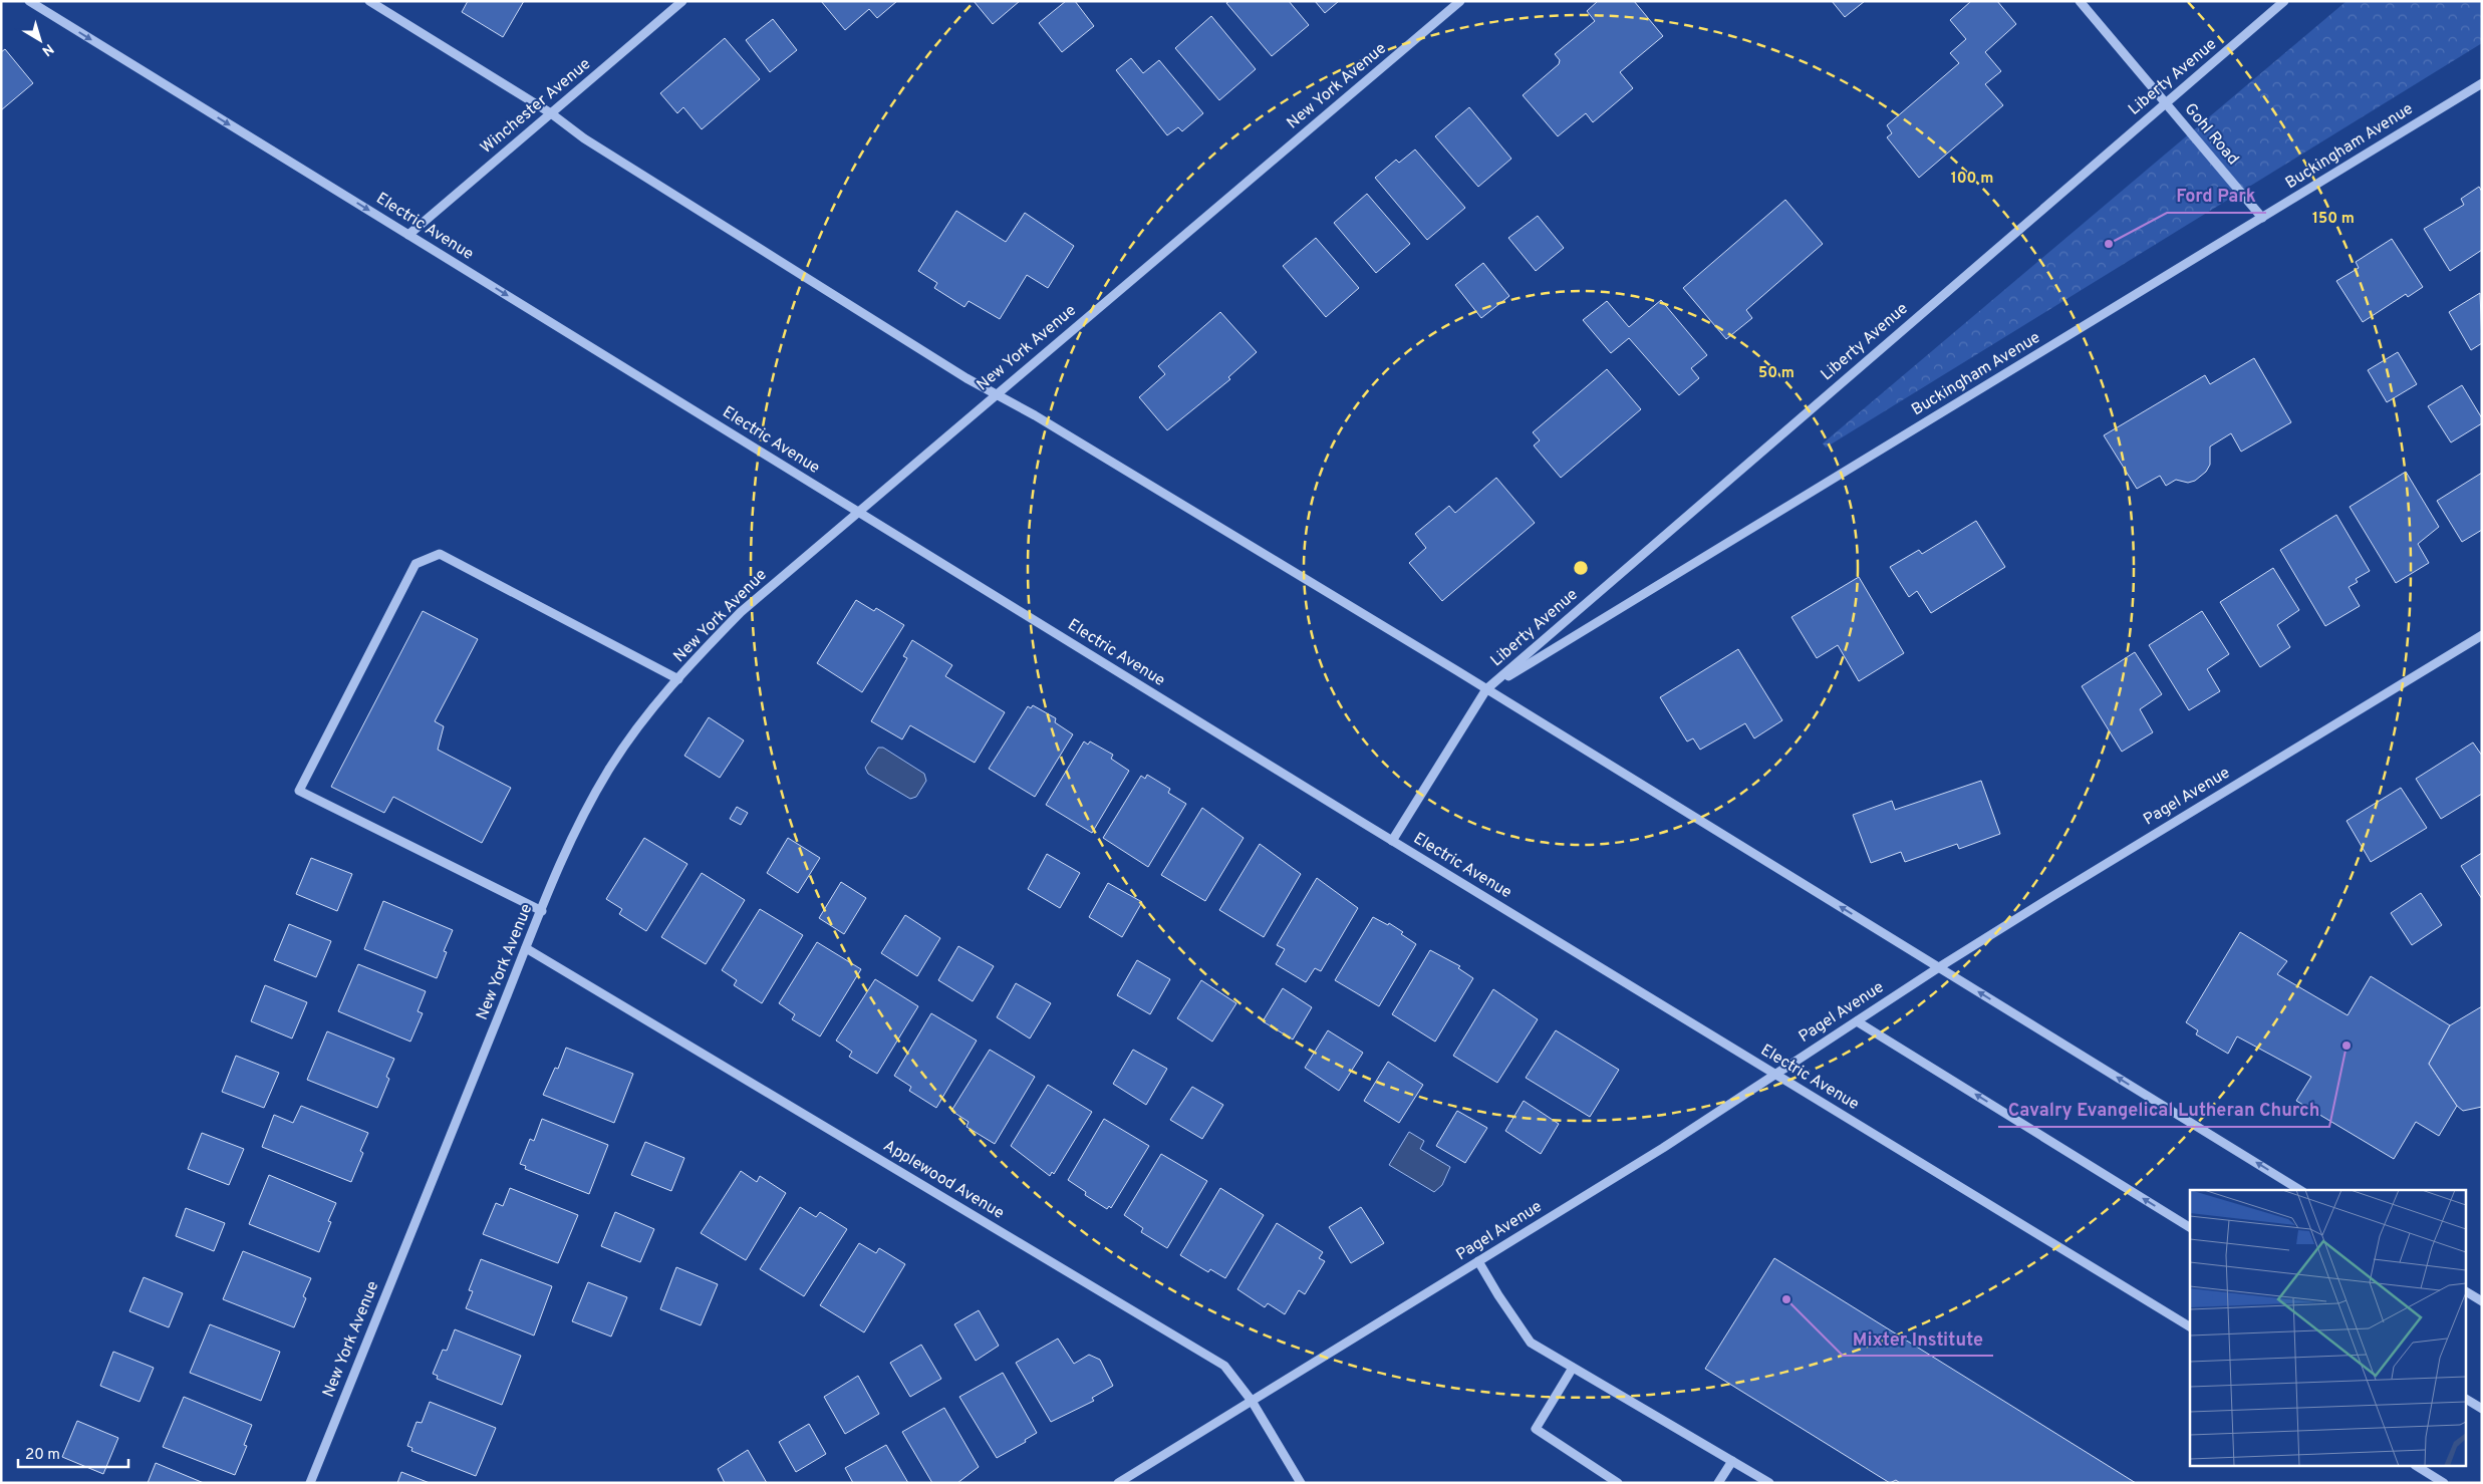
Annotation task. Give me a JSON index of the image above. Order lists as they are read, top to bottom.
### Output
{
  "streets": {
    "street": [
      "Liberty Avenue",
      "New York Avenue",
      "Winchester Avenue",
      "Gohl Road",
      "Buckingham Avenue",
      "Electric Avenue",
      "Pagel Avenue",
      "Applewood Avenue"
    ]
  },
  "crossings": [
    ["Liberty Avenue", "Gohl Road"],
    ["Liberty Avenue", "Buckingham Avenue"],
    ["Liberty Avenue", "Electric Avenue"],
    ["New York Avenue", "Electric Avenue"],
    ["New York Avenue", "Applewood Avenue"],
    ["Winchester Avenue", "Electric Avenue"],
    ["Gohl Road", "Buckingham Avenue"],
    ["Electric Avenue", "Pagel Avenue"],
    ["Pagel Avenue", "Applewood Avenue"]
  ],
  "one_way": ["Electric Avenue"],
  "places": ["Ford Park", "Cavalry Evangelical Lutheran Church", "Mixter Institute"],
  "scale_bar": "20 m",
  "north": "bottom right",
  "rings": ["100 m", "150 m", "50 m"]
}
